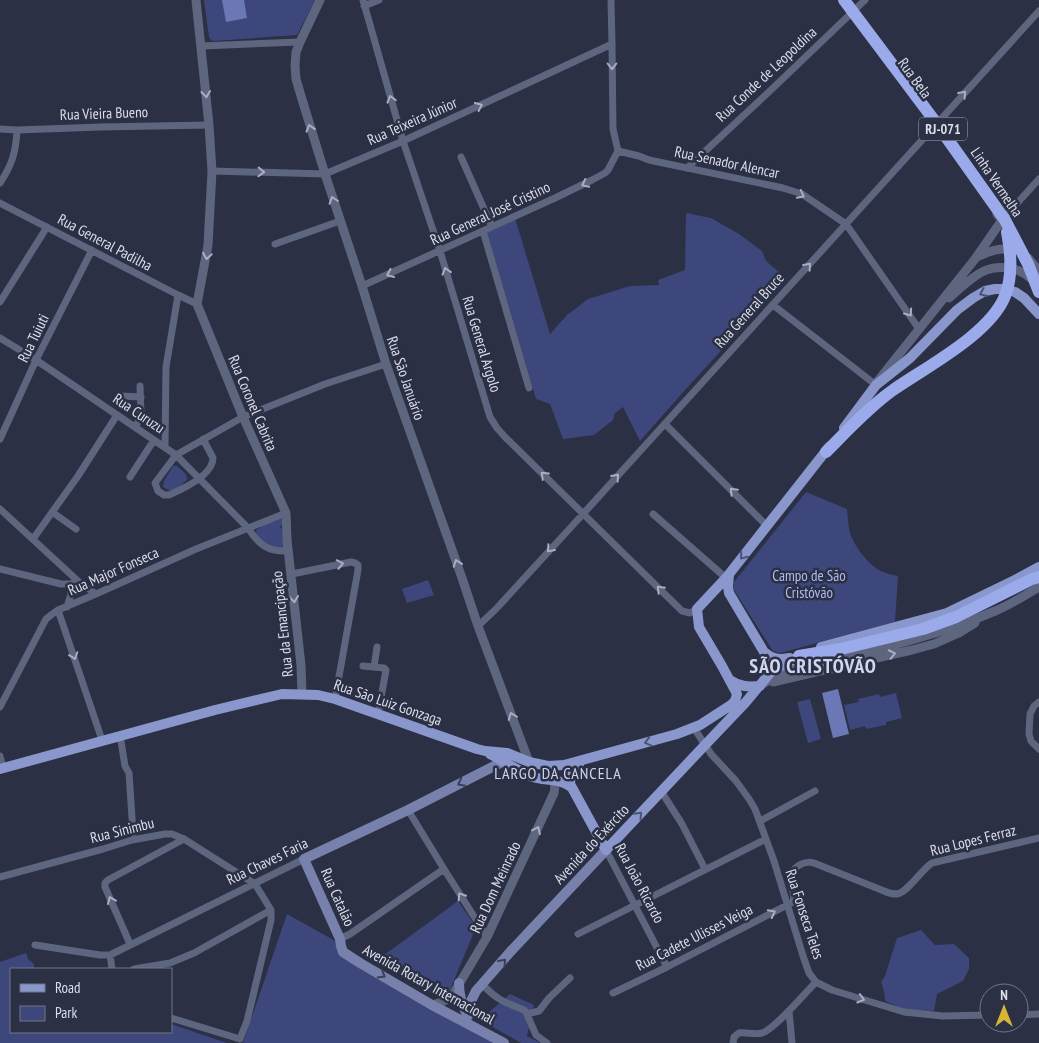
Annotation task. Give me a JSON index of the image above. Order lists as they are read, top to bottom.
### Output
{
  "streets": {
    "highway": ["RJ-071", "Linha Vermelha"],
    "main road": [
      "Rua São Luiz Gonzaga",
      "Avenida do Exército",
      "Rua Chaves Faria",
      "Rua João Ricardo",
      "Rua Catalão",
      "Avenida Rotary Internacional"
    ],
    "street": [
      "Rua Conde de Leopoldina",
      "Rua Bela",
      "Rua Vieira Bueno",
      "Rua Teixeira Júnior",
      "Rua Senador Alencar",
      "Rua General José Cristino",
      "Rua General Padilha",
      "Rua General Bruce",
      "Rua Tuiuti",
      "Rua General Argolo",
      "Rua São Januário",
      "Rua Coronel Cabrita",
      "Rua Curuzu",
      "Rua Major Fonseca",
      "Rua da Emancipação",
      "Rua Sinimbu",
      "Rua Lopes Ferraz",
      "Rua Dom Meinrado",
      "Rua Fonseca Teles",
      "Rua Cadete Ulisses Veiga"
    ]
  },
  "crossings": [
    ["Rua Conde de Leopoldina", "Rua Bela"],
    ["Rua Conde de Leopoldina", "Rua Senador Alencar"],
    ["Rua Bela", "Linha Vermelha"],
    ["Rua Bela", "Rua General Bruce"],
    ["Rua Teixeira Júnior", "Rua General Argolo"],
    ["Rua Teixeira Júnior", "Rua São Januário"],
    ["Rua Senador Alencar", "Rua General José Cristino"],
    ["Rua Senador Alencar", "Rua General Bruce"],
    ["Rua General José Cristino", "Rua General Argolo"],
    ["Rua General José Cristino", "Rua São Januário"],
    ["Rua General Padilha", "Rua Tuiuti"],
    ["Rua General Padilha", "Rua Coronel Cabrita"],
    ["Rua General Bruce", "Rua General Argolo"],
    ["Rua General Bruce", "Rua São Januário"],
    ["Rua Tuiuti", "Rua Curuzu"],
    ["Rua São Januário", "Rua São Luiz Gonzaga"],
    ["Rua Coronel Cabrita", "Rua Major Fonseca"],
    ["Rua Coronel Cabrita", "Rua da Emancipação"],
    ["Rua Curuzu", "Rua Major Fonseca"],
    ["Rua Curuzu", "Rua da Emancipação"],
    ["Rua Major Fonseca", "Rua da Emancipação"],
    ["Rua da Emancipação", "Rua São Luiz Gonzaga"],
    ["Rua São Luiz Gonzaga", "Rua Fonseca Teles"],
    ["Rua Sinimbu", "Rua Chaves Faria"],
    ["Rua Lopes Ferraz", "Rua Fonseca Teles"],
    ["Rua Lopes Ferraz", "Rua Cadete Ulisses Veiga"],
    ["Avenida do Exército", "Rua João Ricardo"],
    ["Avenida do Exército", "Rua Fonseca Teles"],
    ["Rua Chaves Faria", "Rua Catalão"],
    ["Rua João Ricardo", "Rua Cadete Ulisses Veiga"],
    ["Rua Dom Meinrado", "Avenida Rotary Internacional"],
    ["Rua Catalão", "Avenida Rotary Internacional"],
    ["Rua Fonseca Teles", "Rua Cadete Ulisses Veiga"]
  ],
  "one_way": [
    "Rua Teixeira Júnior",
    "Rua Senador Alencar",
    "Rua General José Cristino",
    "Rua São Januário",
    "Rua da Emancipação",
    "Avenida do Exército",
    "Rua Dom Meinrado",
    "Rua Fonseca Teles",
    "Rua Cadete Ulisses Veiga",
    "Avenida Rotary Internacional"
  ],
  "districts": ["SÃO CRISTÓVÃO", "LARGO DA CANCELA"],
  "parks": ["Campo de São Cristóvão"],
  "legend": ["Road", "Park"],
  "north": "top"
}
